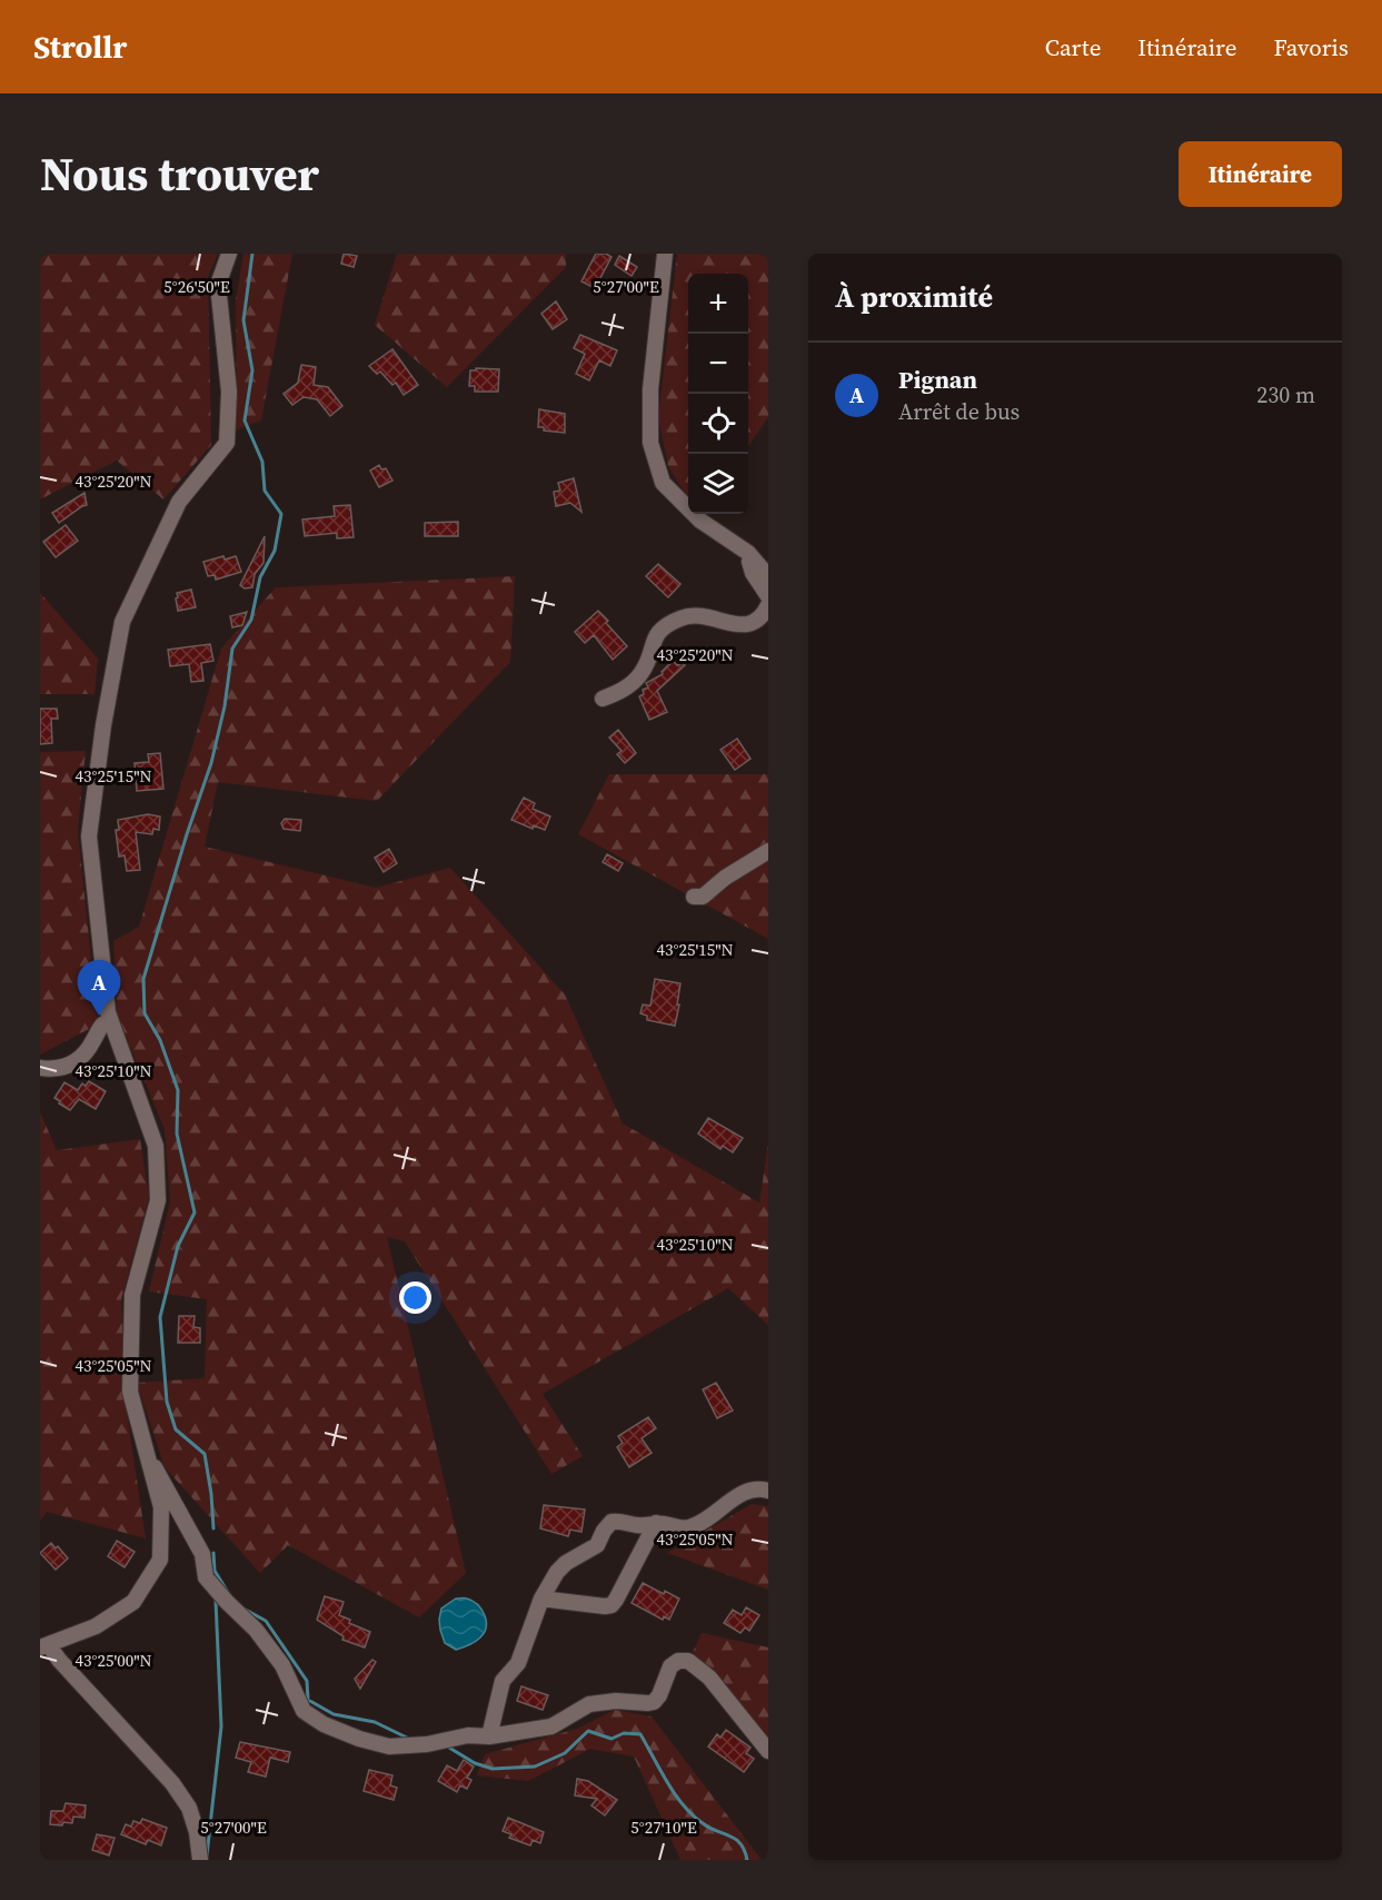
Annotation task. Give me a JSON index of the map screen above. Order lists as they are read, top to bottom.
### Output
{
  "page": {
    "header": "Strollr",
    "nav": ["Carte", "Itinéraire", "Favoris"],
    "title": "Nous trouver",
    "buttons": "Itinéraire",
    "heading": "À proximité",
    "map_buttons": ["+", "−"],
    "list": [
      {
        "mark": "A",
        "name": "Pignan",
        "note": "Arrêt de bus",
        "value": "230 m"
      }
    ],
    "pins": "A"
  },
  "coordinates": [
    "5°26'50\"E",
    "5°27'00\"E",
    "43°25'20\"N",
    "43°25'15\"N",
    "43°25'10\"N",
    "43°25'05\"N",
    "43°25'00\"N",
    "5°27'10\"E"
  ]
}
